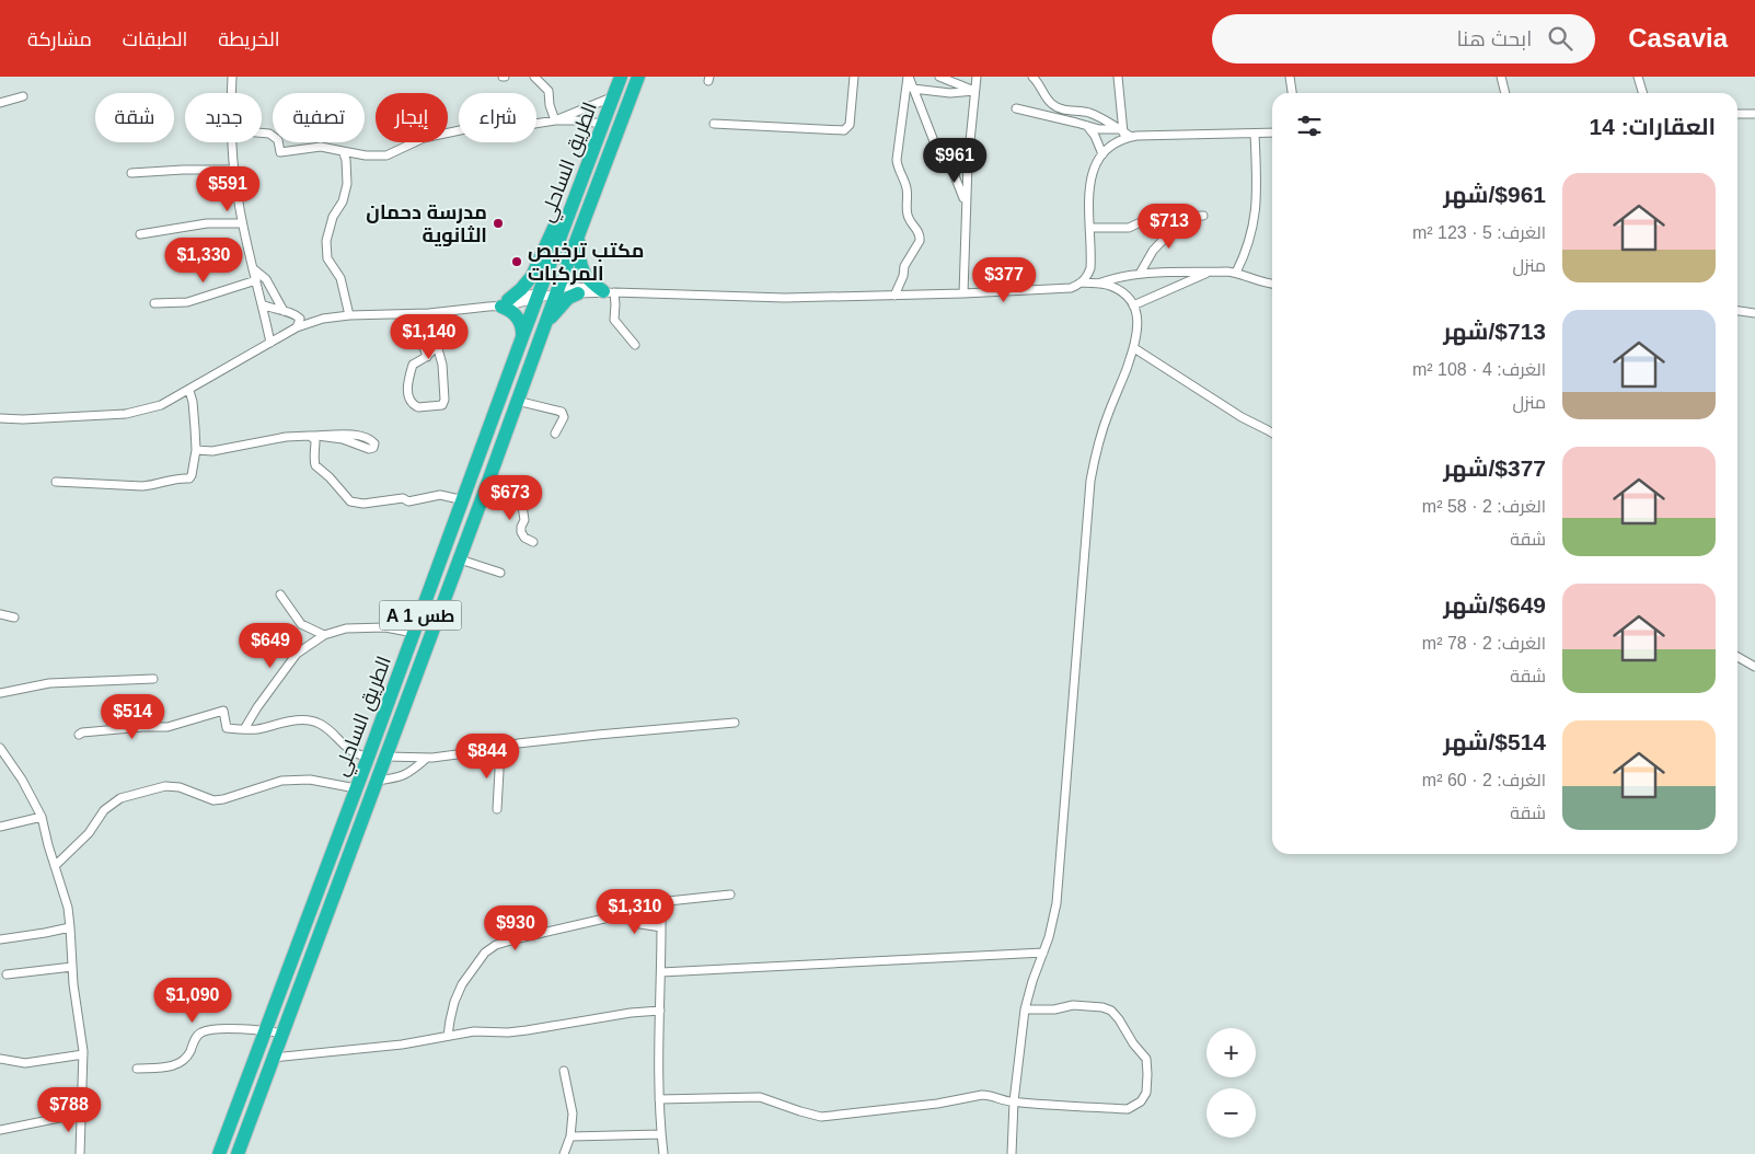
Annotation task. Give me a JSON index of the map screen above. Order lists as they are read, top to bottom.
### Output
{
  "streets": {
    "highway": ["الطريق الساحلي", "A 1 طس"]
  },
  "places": ["مدرسة دحمان الثانوية", "مكتب ترخيص المركبات"],
  "page": {
    "header": "Casavia",
    "search": "ابحث هنا",
    "nav": ["الخريطة", "الطبقات", "مشاركة"],
    "chip": [
      "شراء",
      "إيجار",
      "تصفية",
      "جديد",
      "شقة"
    ],
    "heading": "العقارات: 14",
    "price": [
      "$961",
      "$591",
      "$713",
      "$1,330",
      "$377",
      "$1,140",
      "$673",
      "$649",
      "$514",
      "$844",
      "$1,310",
      "$930",
      "$1,090",
      "$788"
    ],
    "list": [
      {
        "name": "$961/شهر",
        "note": "الغرف: 5 · 123 m² · منزل"
      },
      {
        "name": "$713/شهر",
        "note": "الغرف: 4 · 108 m² · منزل"
      },
      {
        "name": "$377/شهر",
        "note": "الغرف: 2 · 58 m² · شقة"
      },
      {
        "name": "$649/شهر",
        "note": "الغرف: 2 · 78 m² · شقة"
      },
      {
        "name": "$514/شهر",
        "note": "الغرف: 2 · 60 m² · شقة"
      }
    ],
    "map_buttons": ["+", "−"]
  }
}
